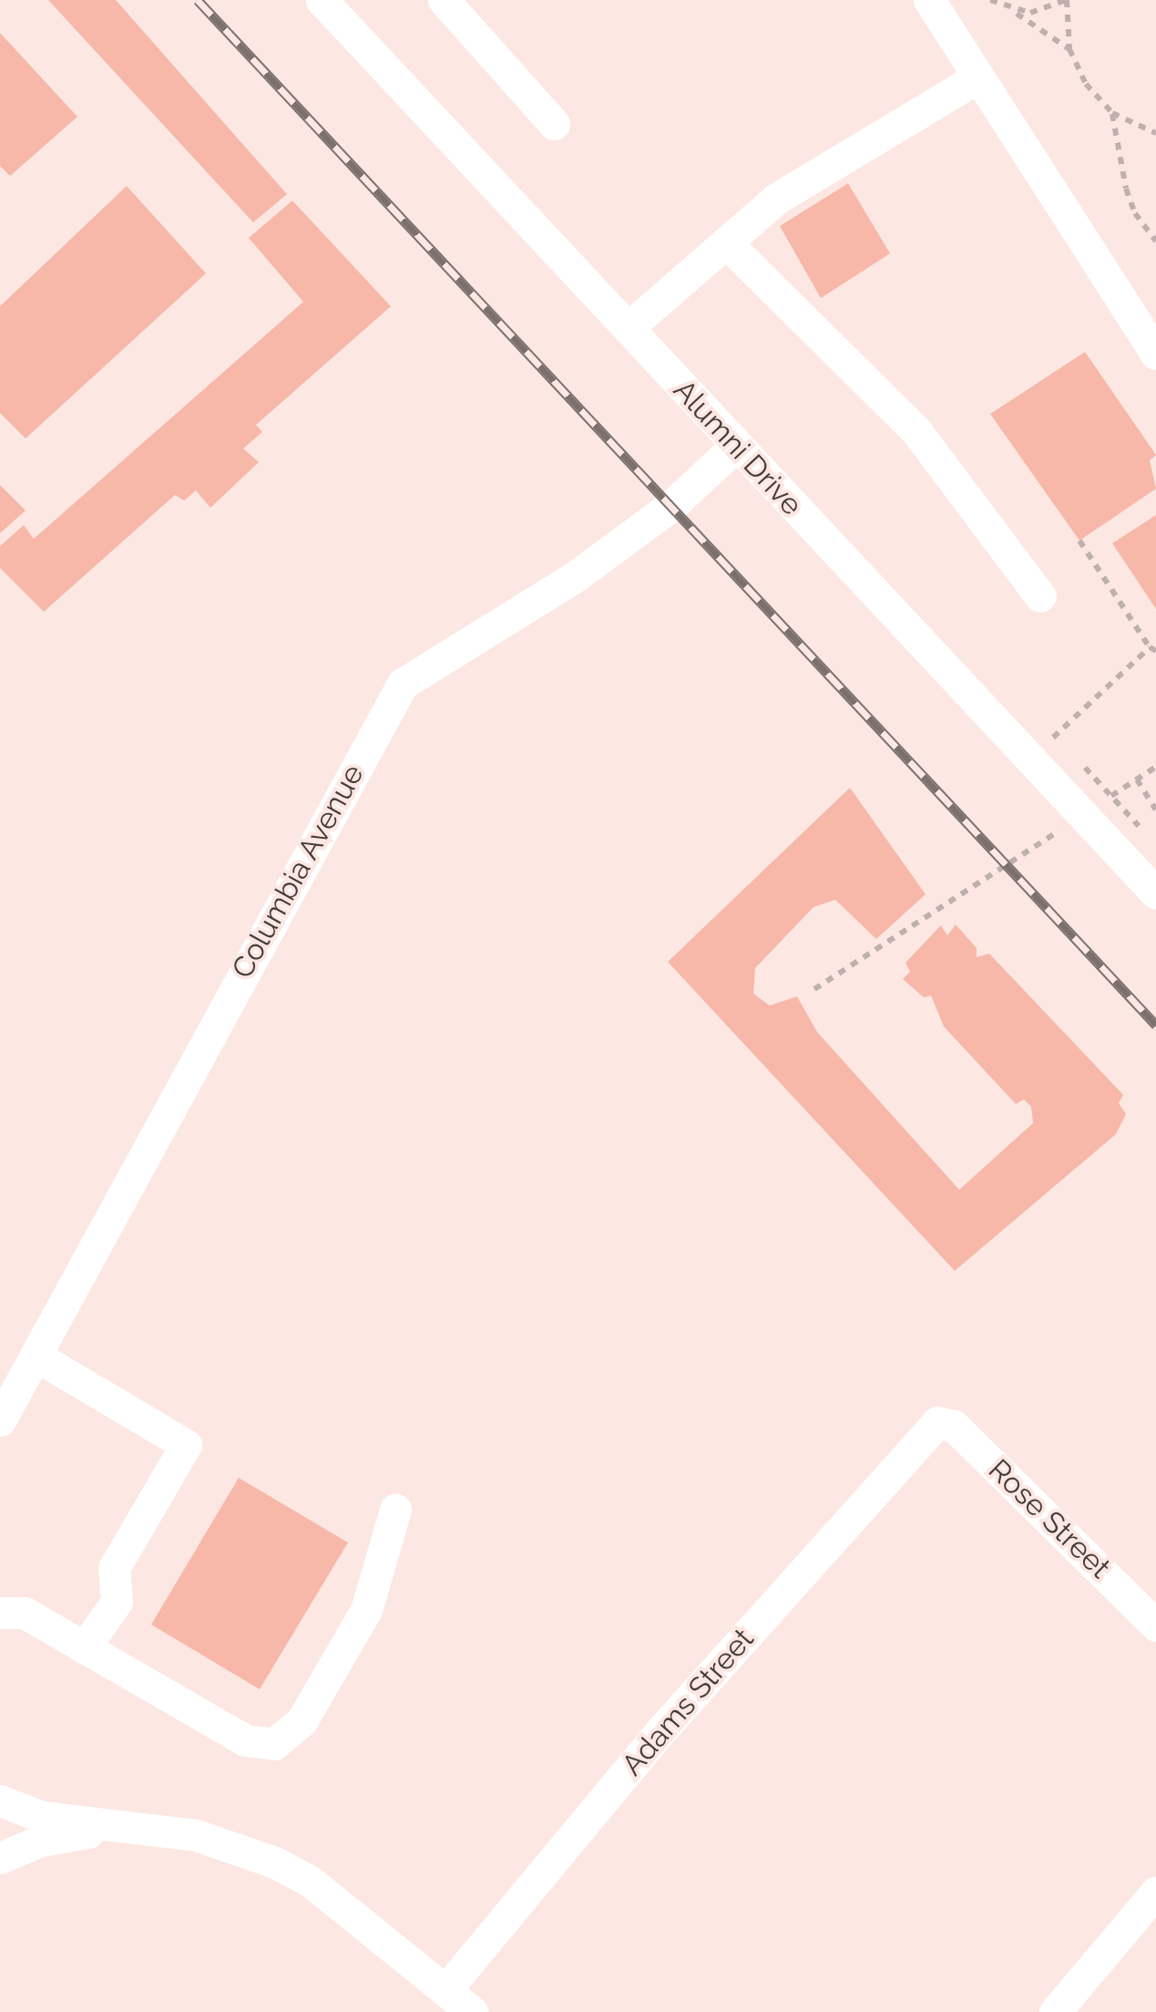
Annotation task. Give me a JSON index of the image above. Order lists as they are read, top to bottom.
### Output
{
  "streets": {
    "street": [
      "Alumni Drive",
      "Columbia Avenue",
      "Rose Street",
      "Adams Street"
    ]
  },
  "crossings": [
    ["Alumni Drive", "Columbia Avenue"],
    ["Rose Street", "Adams Street"]
  ]
}
